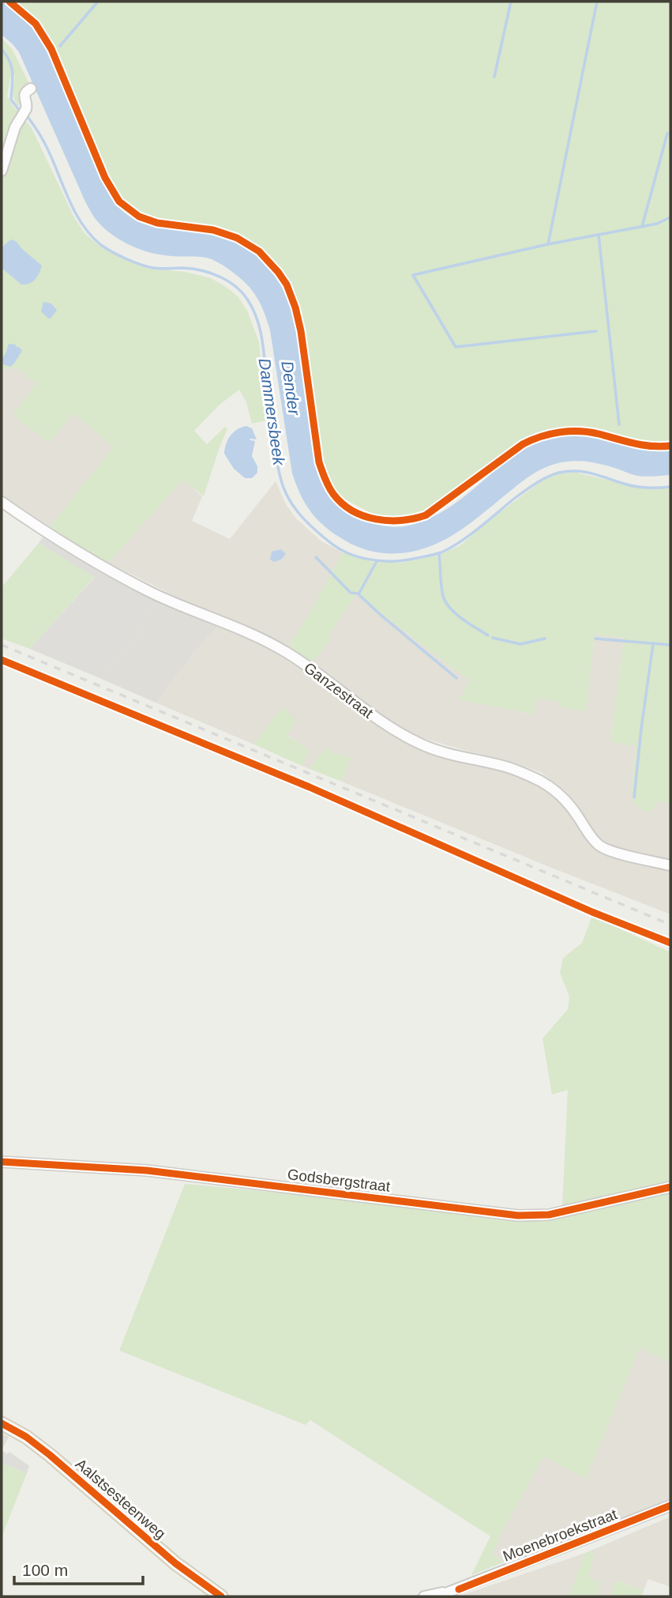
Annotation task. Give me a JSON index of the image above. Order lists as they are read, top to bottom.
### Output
{
  "streets": {
    "main road": ["Aalstsesteenweg"],
    "street": ["Ganzestraat", "Godsbergstraat", "Moenebroekstraat"]
  },
  "water": ["Dender", "Dammersbeek"],
  "scale_bar": "100 m"
}
